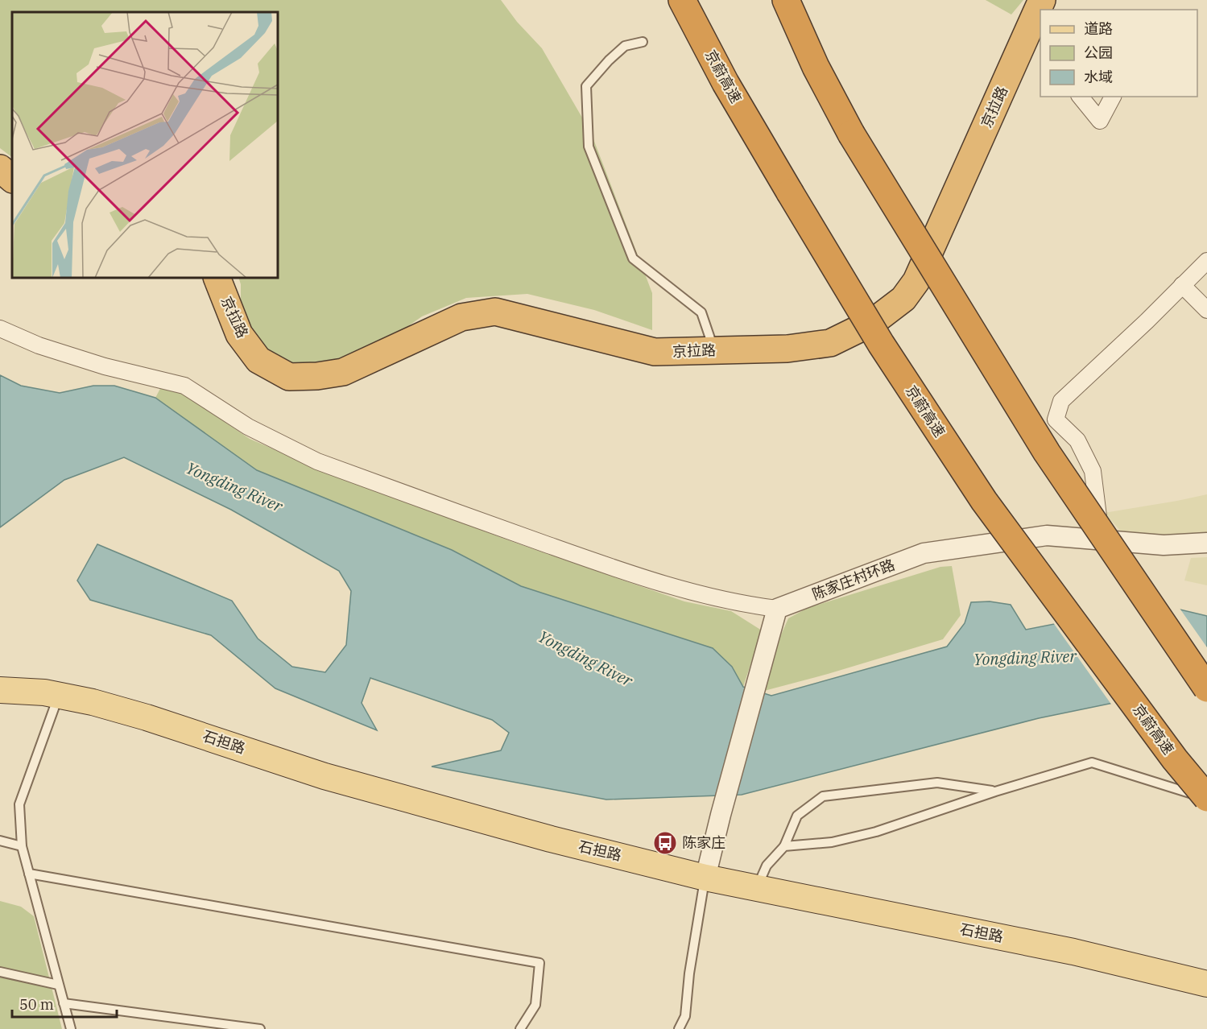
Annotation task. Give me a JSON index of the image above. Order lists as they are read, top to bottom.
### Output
{
  "streets": {
    "highway": ["京蔚高速", "京拉路"],
    "main road": ["石担路"],
    "street": ["陈家庄村环路"]
  },
  "water": ["Yongding River"],
  "places": {
    "bus stop": ["陈家庄"]
  },
  "legend": ["道路", "公园", "水域"],
  "scale_bar": "50 m"
}
